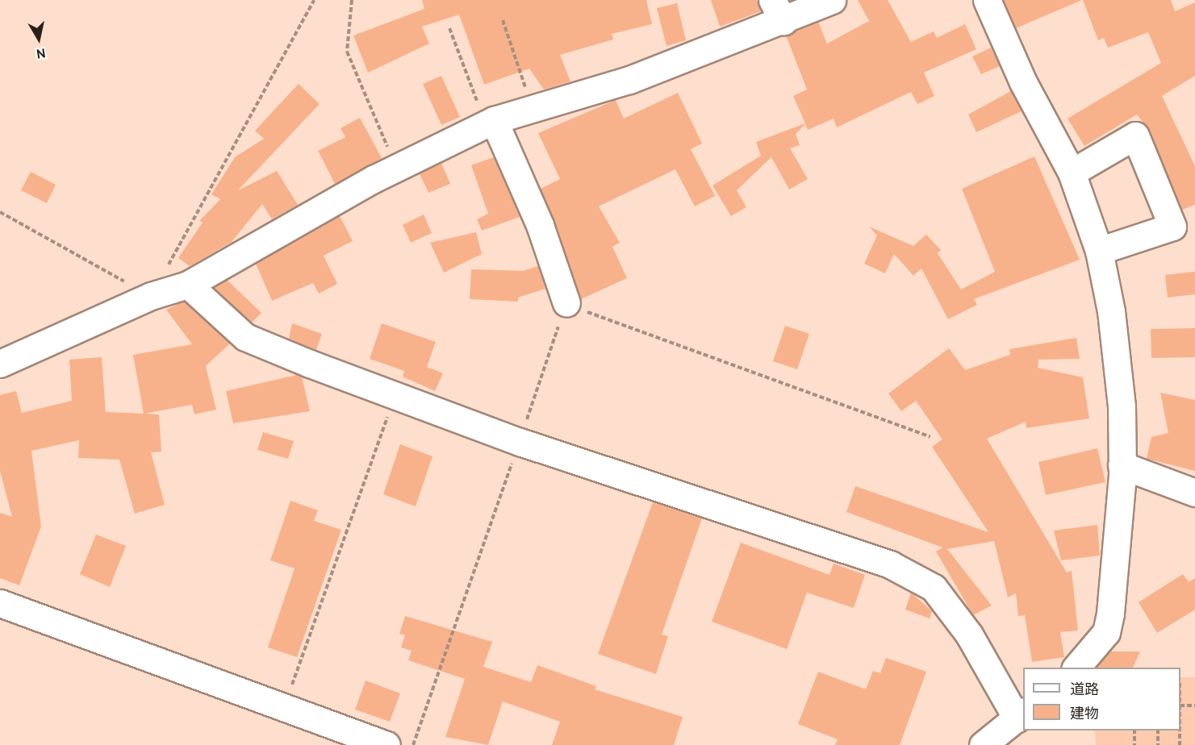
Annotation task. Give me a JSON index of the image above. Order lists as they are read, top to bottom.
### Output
{
  "legend": ["道路", "建物"],
  "north": "bottom"
}
